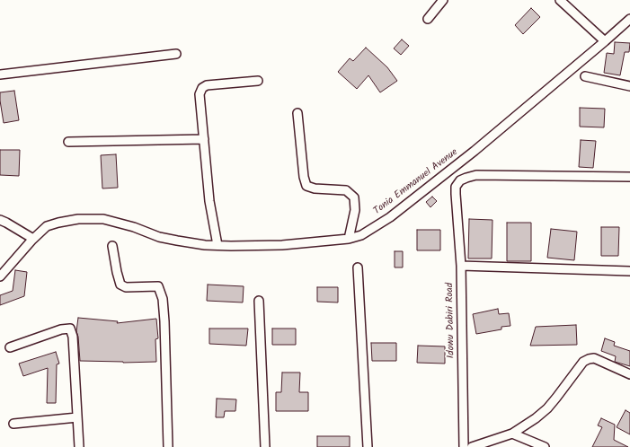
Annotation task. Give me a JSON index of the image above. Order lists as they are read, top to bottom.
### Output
{
  "streets": {
    "street": ["Tonia Emmanuel Avenue", "Idowu Dabiri Road"]
  }
}
